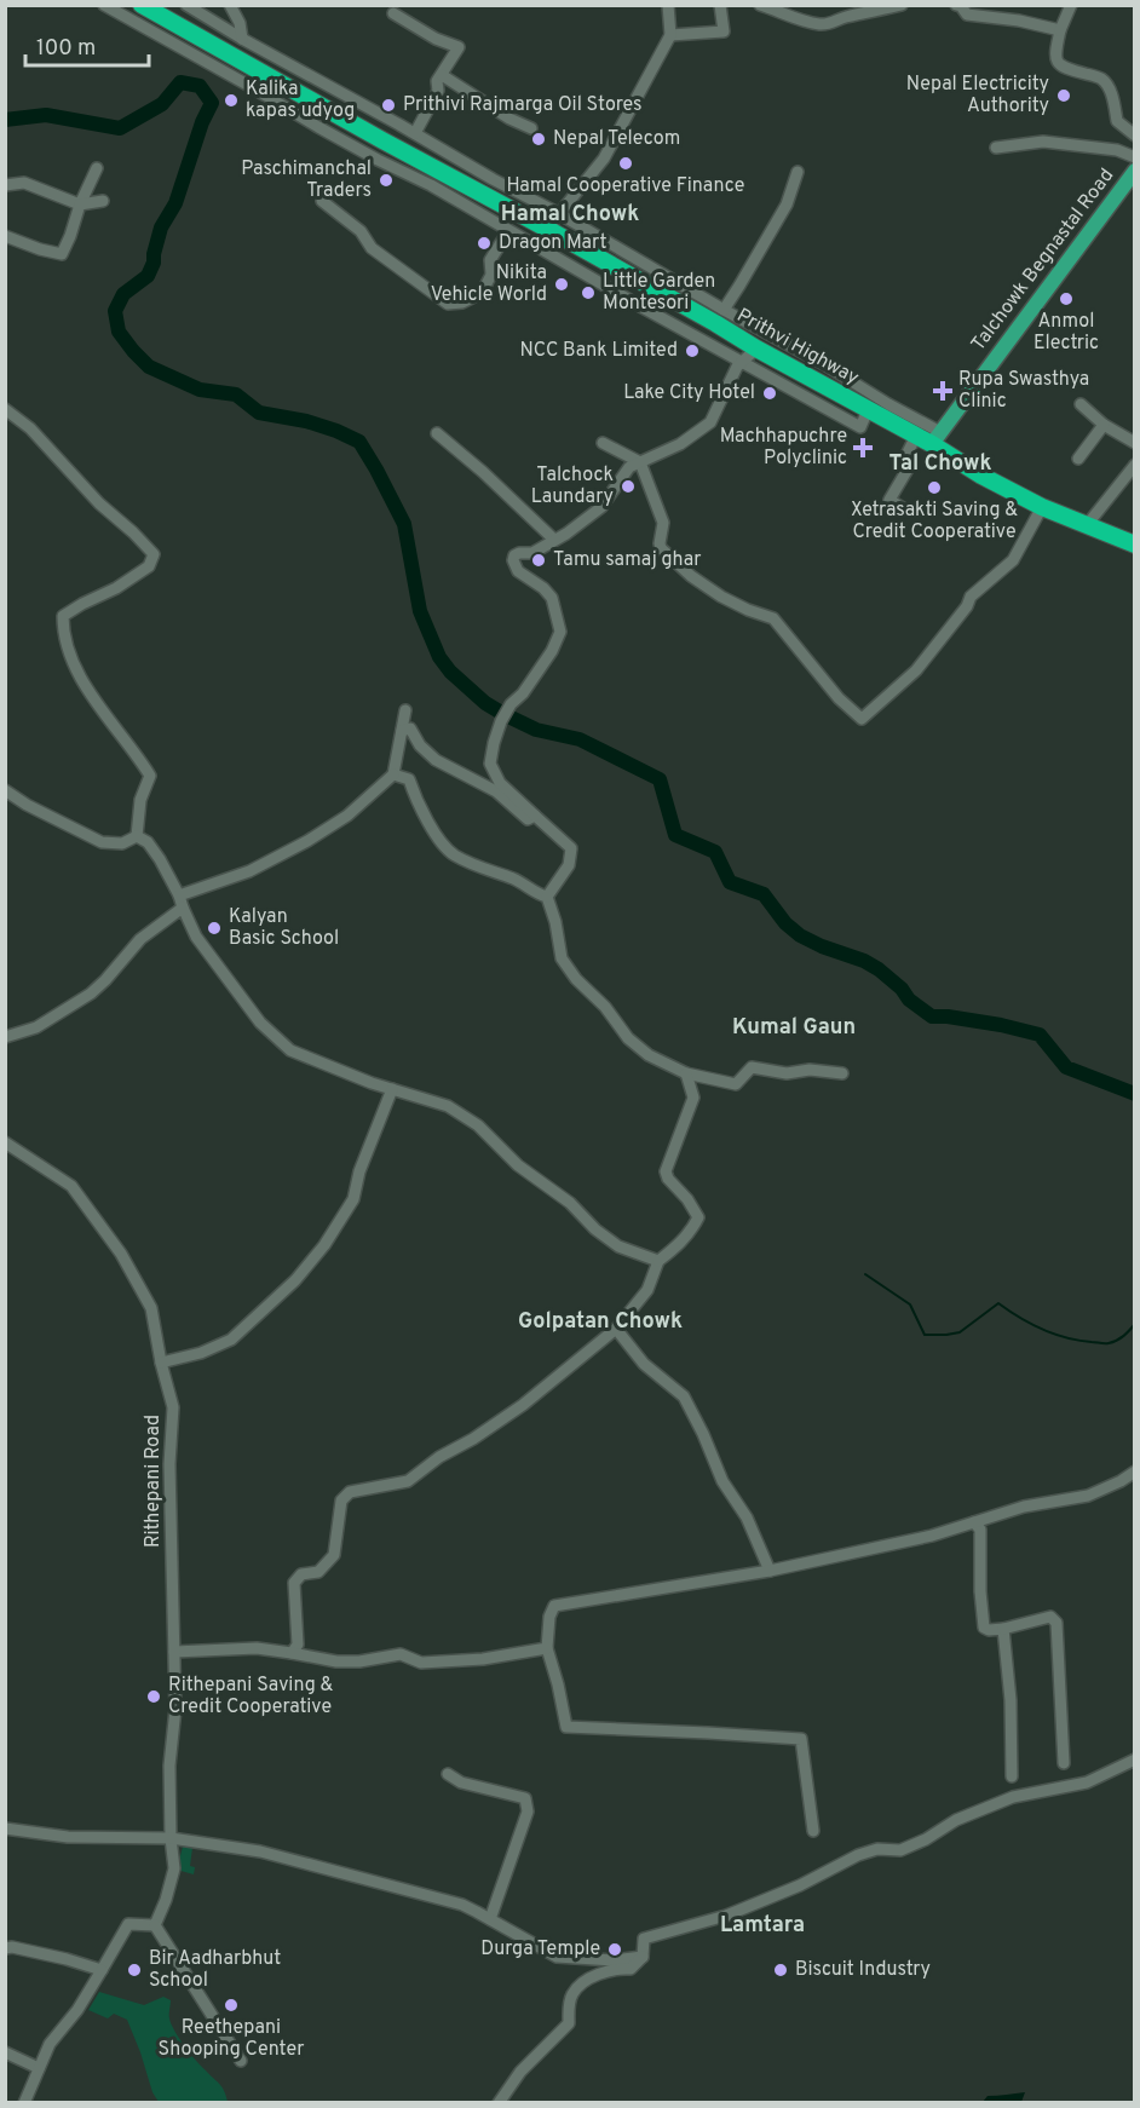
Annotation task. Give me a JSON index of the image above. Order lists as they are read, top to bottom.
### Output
{
  "streets": {
    "highway": ["Prithvi Highway"],
    "main road": ["Talchowk Begnastal Road"],
    "street": ["Rithepani Road"]
  },
  "crossings": [
    ["Talchowk Begnastal Road", "Prithvi Highway"]
  ],
  "districts": [
    "Hamal Chowk",
    "Tal Chowk",
    "Kumal Gaun",
    "Golpatan Chowk",
    "Lamtara"
  ],
  "places": {
    "other": [
      "Nepal Electricity Authority",
      "Kalika kapas udyog",
      "Prithivi Rajmarga Oil Stores",
      "Nepal Telecom",
      "Hamal Cooperative Finance",
      "Paschimanchal Traders",
      "Dragon Mart",
      "Nikita Vehicle World",
      "Little Garden Montesori",
      "Anmol Electric",
      "NCC Bank Limited",
      "Lake City Hotel",
      "Talchock Laundary",
      "Xetrasakti Saving & Credit Cooperative",
      "Tamu samaj ghar",
      "Kalyan Basic School",
      "Rithepani Saving & Credit Cooperative",
      "Durga Temple",
      "Bir Aadharbhut School",
      "Biscuit Industry",
      "Reethepani Shooping Center"
    ],
    "health": ["Rupa Swasthya Clinic", "Machhapuchre Polyclinic"]
  },
  "scale_bar": "100 m"
}
